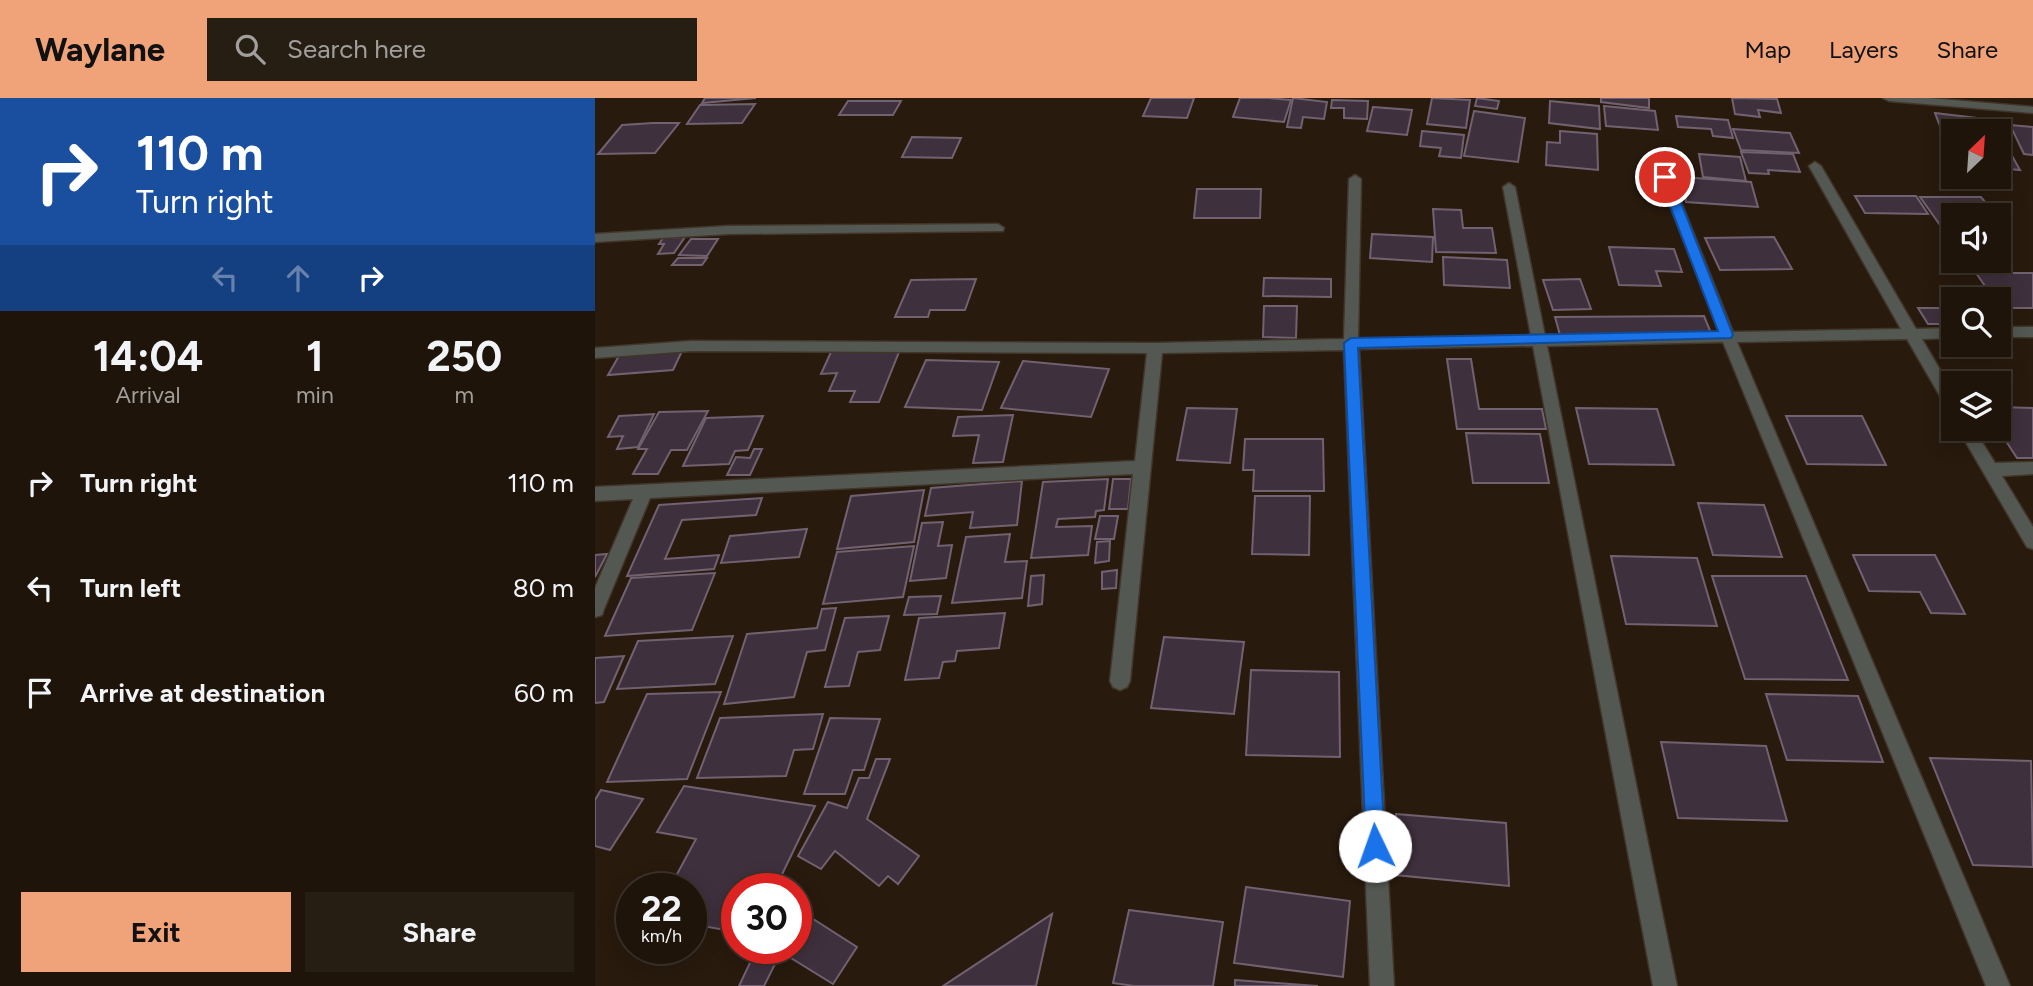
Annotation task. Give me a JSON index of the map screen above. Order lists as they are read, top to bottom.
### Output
{
  "north": "top right",
  "page": {
    "header": "Waylane",
    "search": "Search here",
    "nav": ["Map", "Layers", "Share"],
    "turn": ["110 m", "Turn right"],
    "eta": [
      "14:04",
      "Arrival",
      "1",
      "min",
      "250",
      "m"
    ],
    "list": [
      {
        "name": "Turn right",
        "value": "110 m"
      },
      {
        "name": "Turn left",
        "value": "80 m"
      },
      {
        "name": "Arrive at destination",
        "value": "60 m"
      }
    ],
    "speed": "22 km/h",
    "limit": "30",
    "buttons": ["Exit", "Share"]
  }
}
